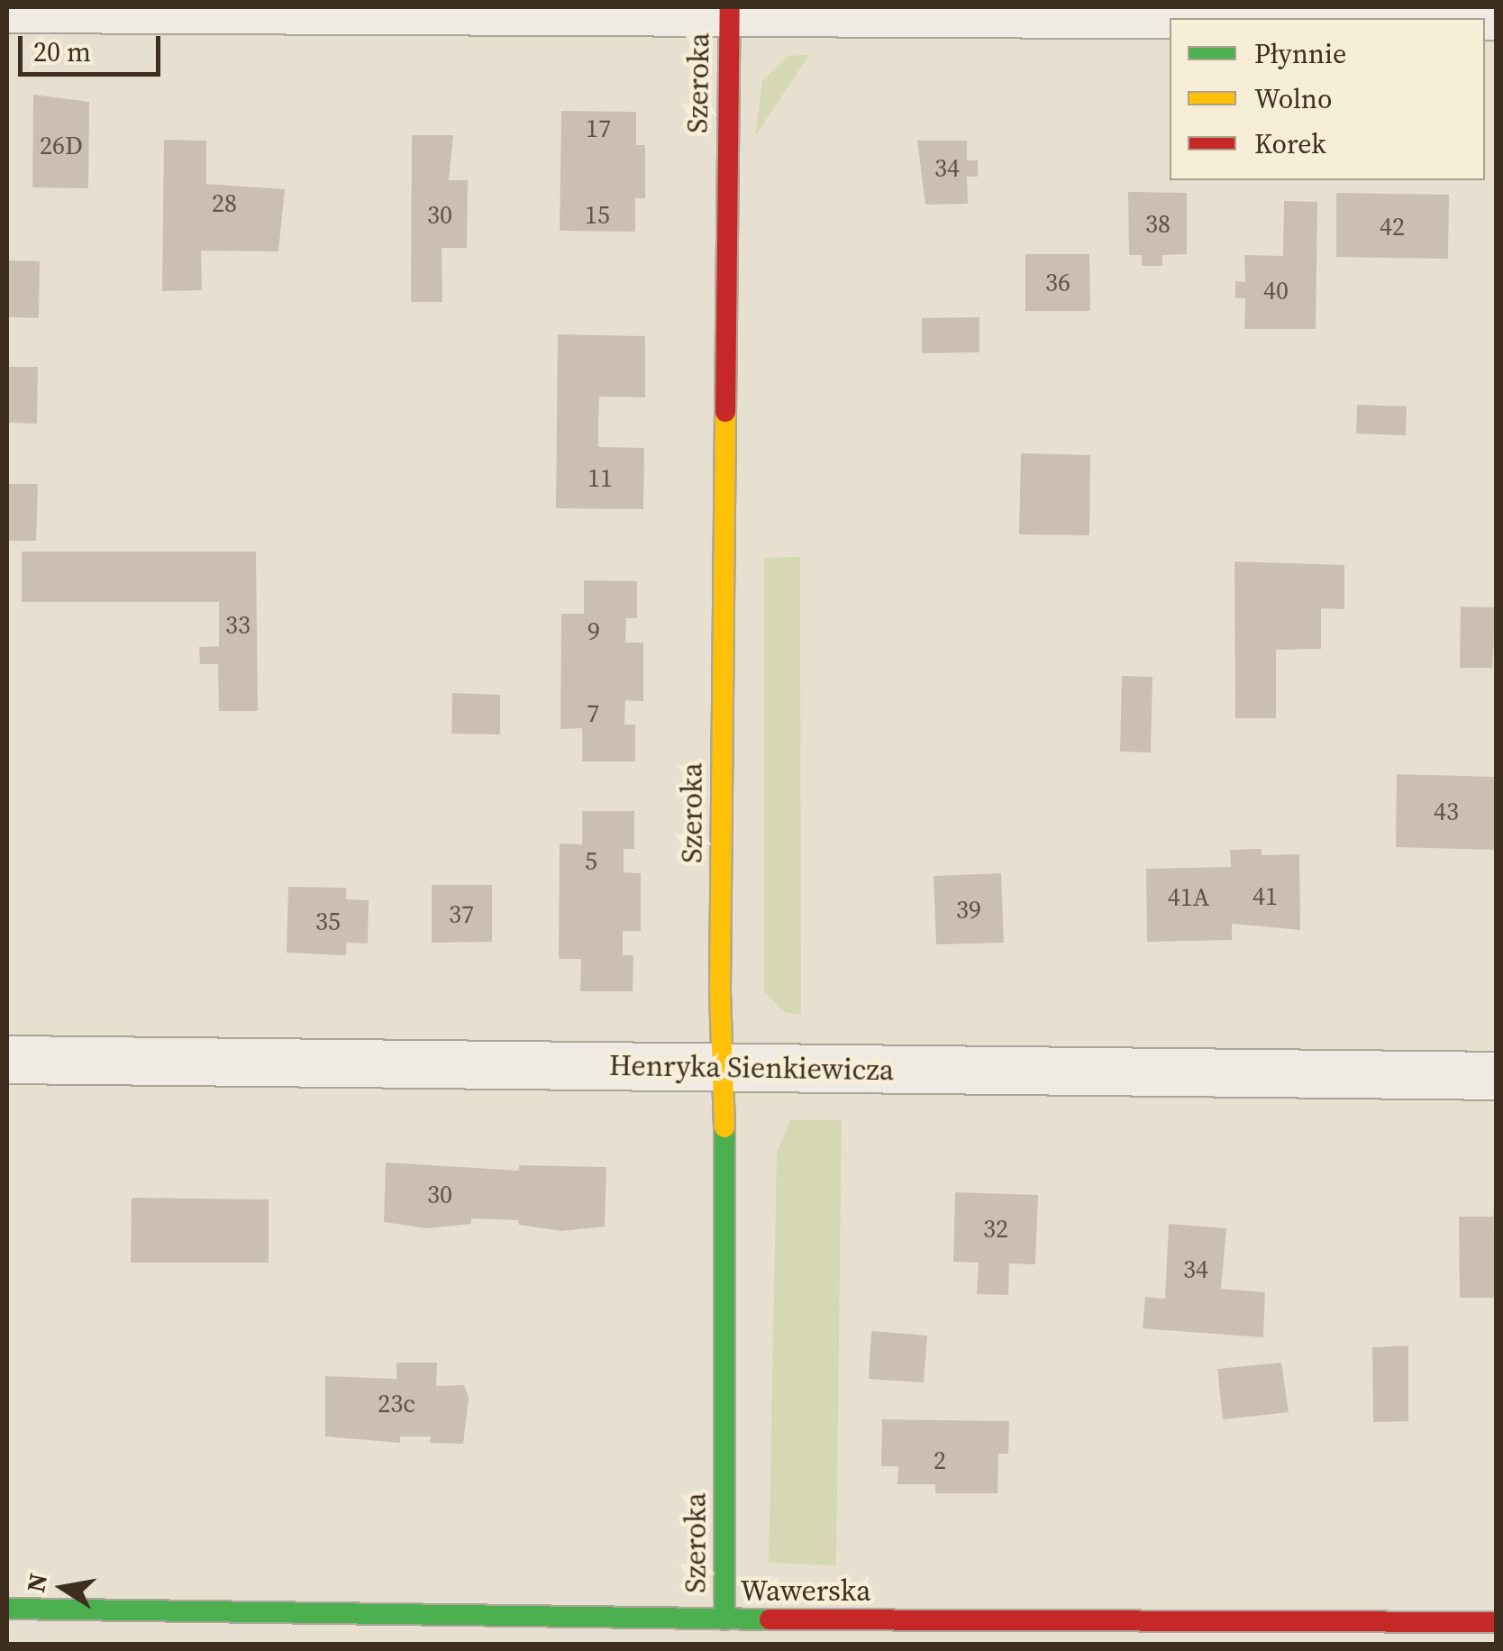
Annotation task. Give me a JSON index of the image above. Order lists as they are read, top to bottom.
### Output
{
  "streets": {
    "street": ["Szeroka", "Henryka Sienkiewicza", "Wawerska"]
  },
  "crossings": [
    ["Szeroka", "Henryka Sienkiewicza"],
    ["Szeroka", "Wawerska"]
  ],
  "house_numbers": [
    "17",
    "26D",
    "34",
    "28",
    "30",
    "15",
    "38",
    "42",
    "36",
    "40",
    "11",
    "33",
    "9",
    "7",
    "43",
    "5",
    "41",
    "41A",
    "39",
    "37",
    "35",
    "30",
    "32",
    "34",
    "23c",
    "2"
  ],
  "legend": ["Płynnie", "Wolno", "Korek"],
  "scale_bar": "20 m",
  "north": "left"
}
